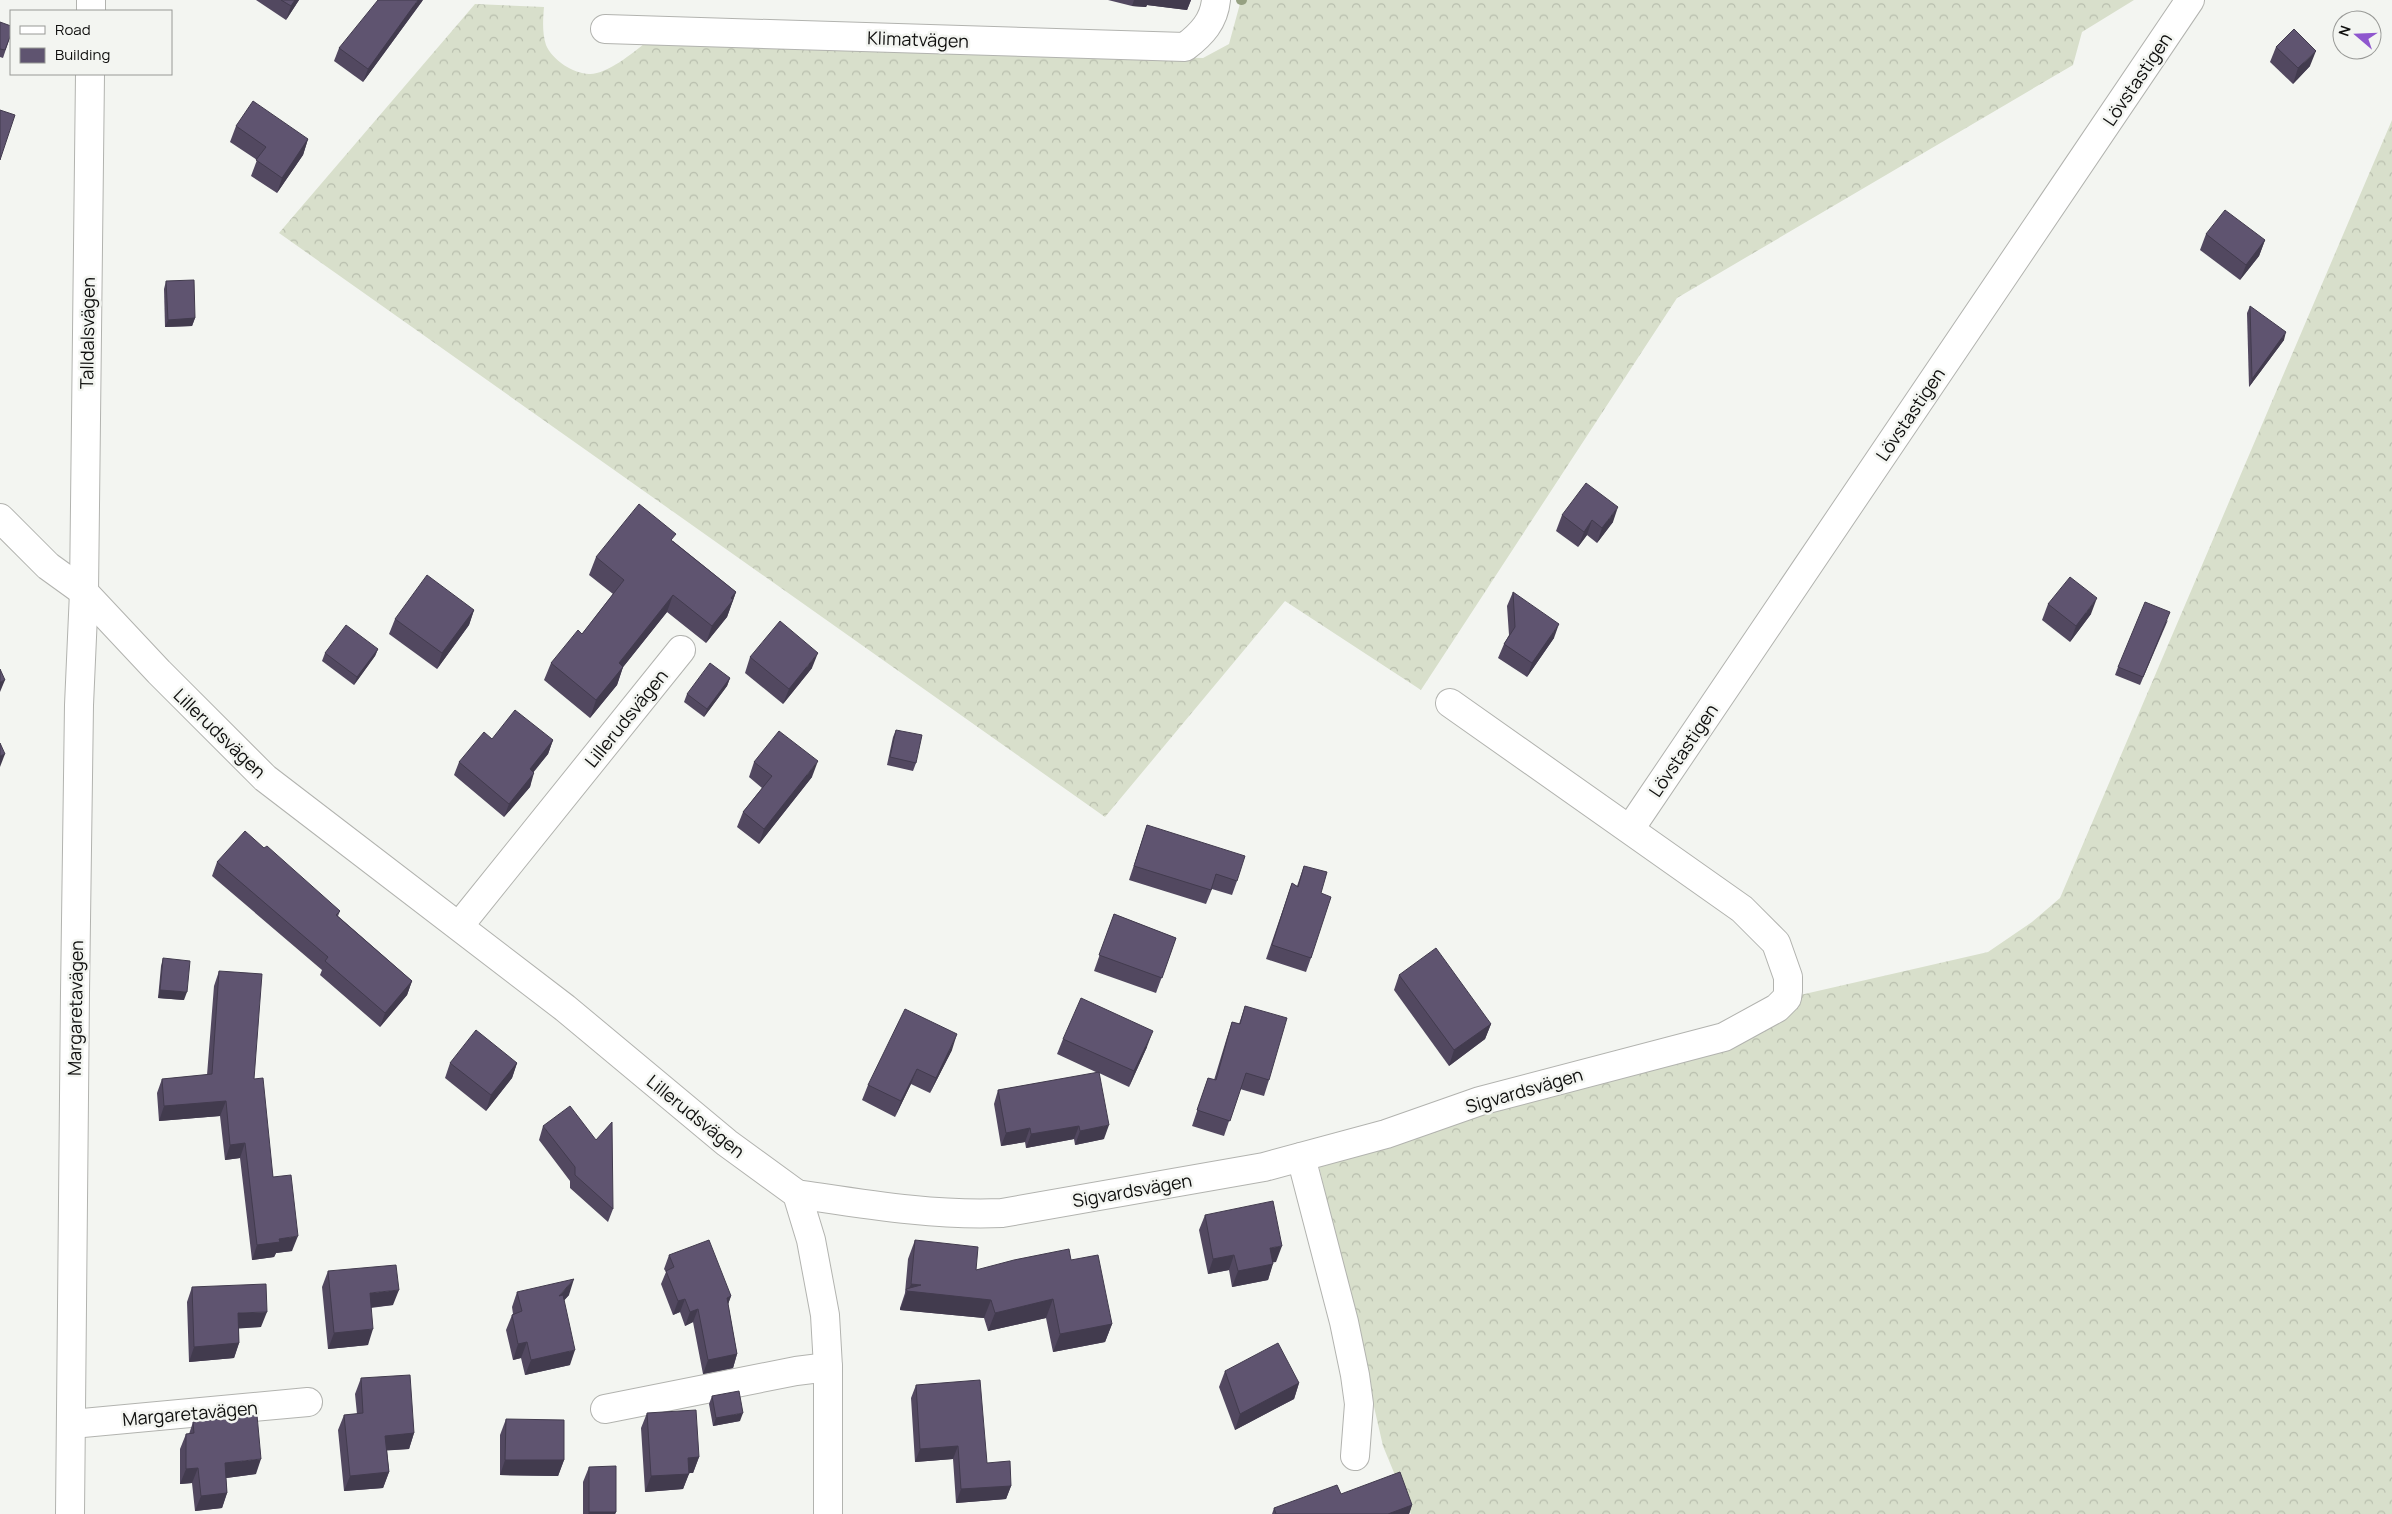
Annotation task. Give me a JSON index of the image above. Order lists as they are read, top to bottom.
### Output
{
  "streets": {
    "street": [
      "Klimatvägen",
      "Lövstastigen",
      "Talldalsvägen",
      "Lillerudsvägen",
      "Margaretavägen",
      "Sigvardsvägen"
    ]
  },
  "crossings": [
    ["Lövstastigen", "Sigvardsvägen"],
    ["Talldalsvägen", "Lillerudsvägen"],
    ["Talldalsvägen", "Margaretavägen"],
    ["Lillerudsvägen", "Margaretavägen"],
    ["Lillerudsvägen", "Sigvardsvägen"]
  ],
  "legend": ["Road", "Building"],
  "north": "left"
}
